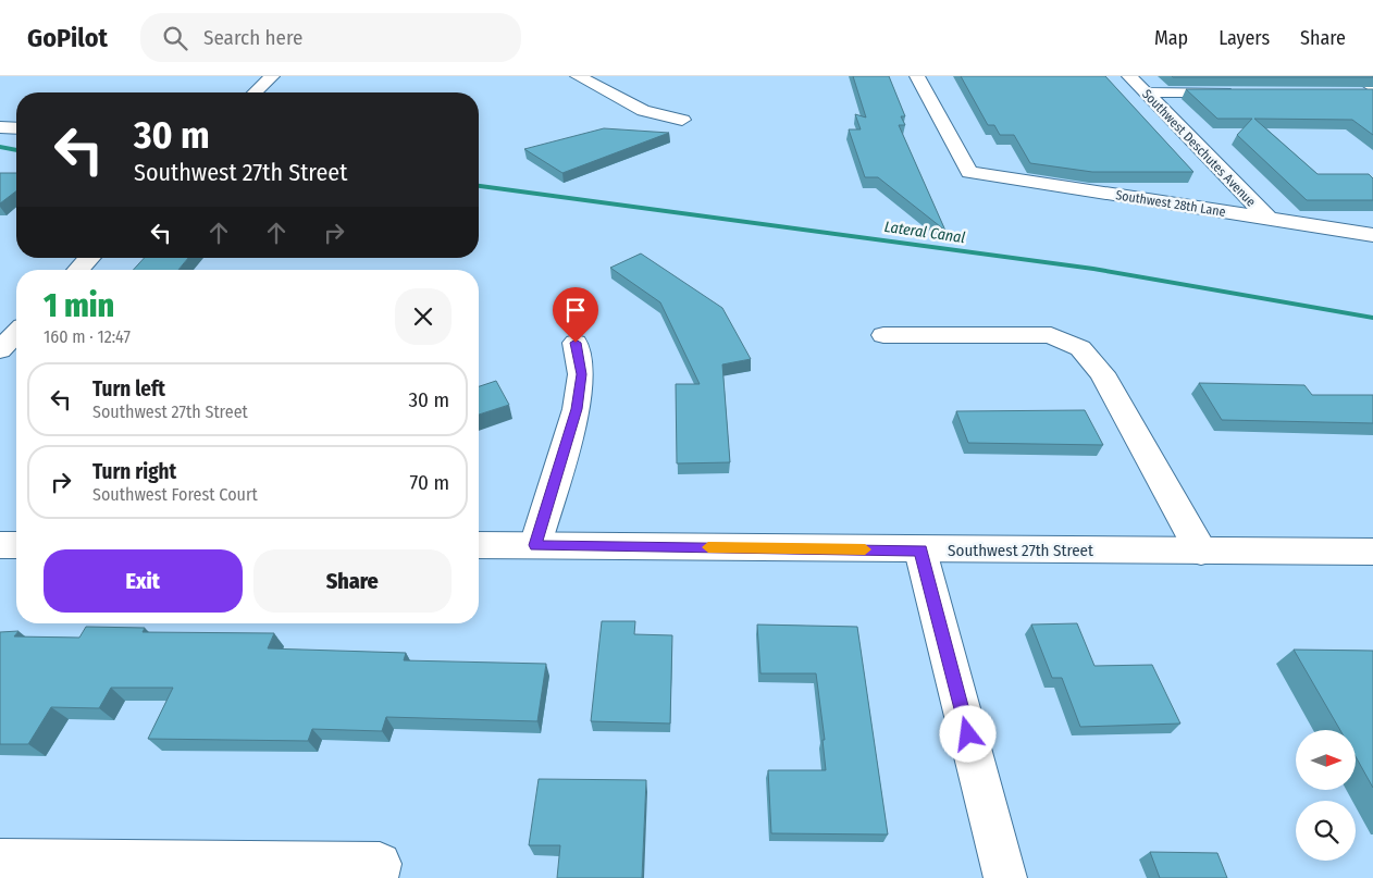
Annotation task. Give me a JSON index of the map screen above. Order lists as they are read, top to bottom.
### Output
{
  "streets": {
    "street": ["Southwest Deschutes Avenue", "Southwest 28th Lane", "Southwest 27th Street"]
  },
  "crossings": [
    ["Southwest Deschutes Avenue", "Southwest 28th Lane"]
  ],
  "water": ["Lateral Canal"],
  "north": "right",
  "page": {
    "header": "GoPilot",
    "search": "Search here",
    "nav": ["Map", "Layers", "Share"],
    "turn": ["30 m", "Southwest 27th Street"],
    "heading": ["1 min", "160 m · 12:47"],
    "list": [
      {
        "name": "Turn left",
        "note": "Southwest 27th Street",
        "value": "30 m"
      },
      {
        "name": "Turn right",
        "note": "Southwest Forest Court",
        "value": "70 m"
      }
    ],
    "buttons": ["Exit", "Share"]
  }
}
